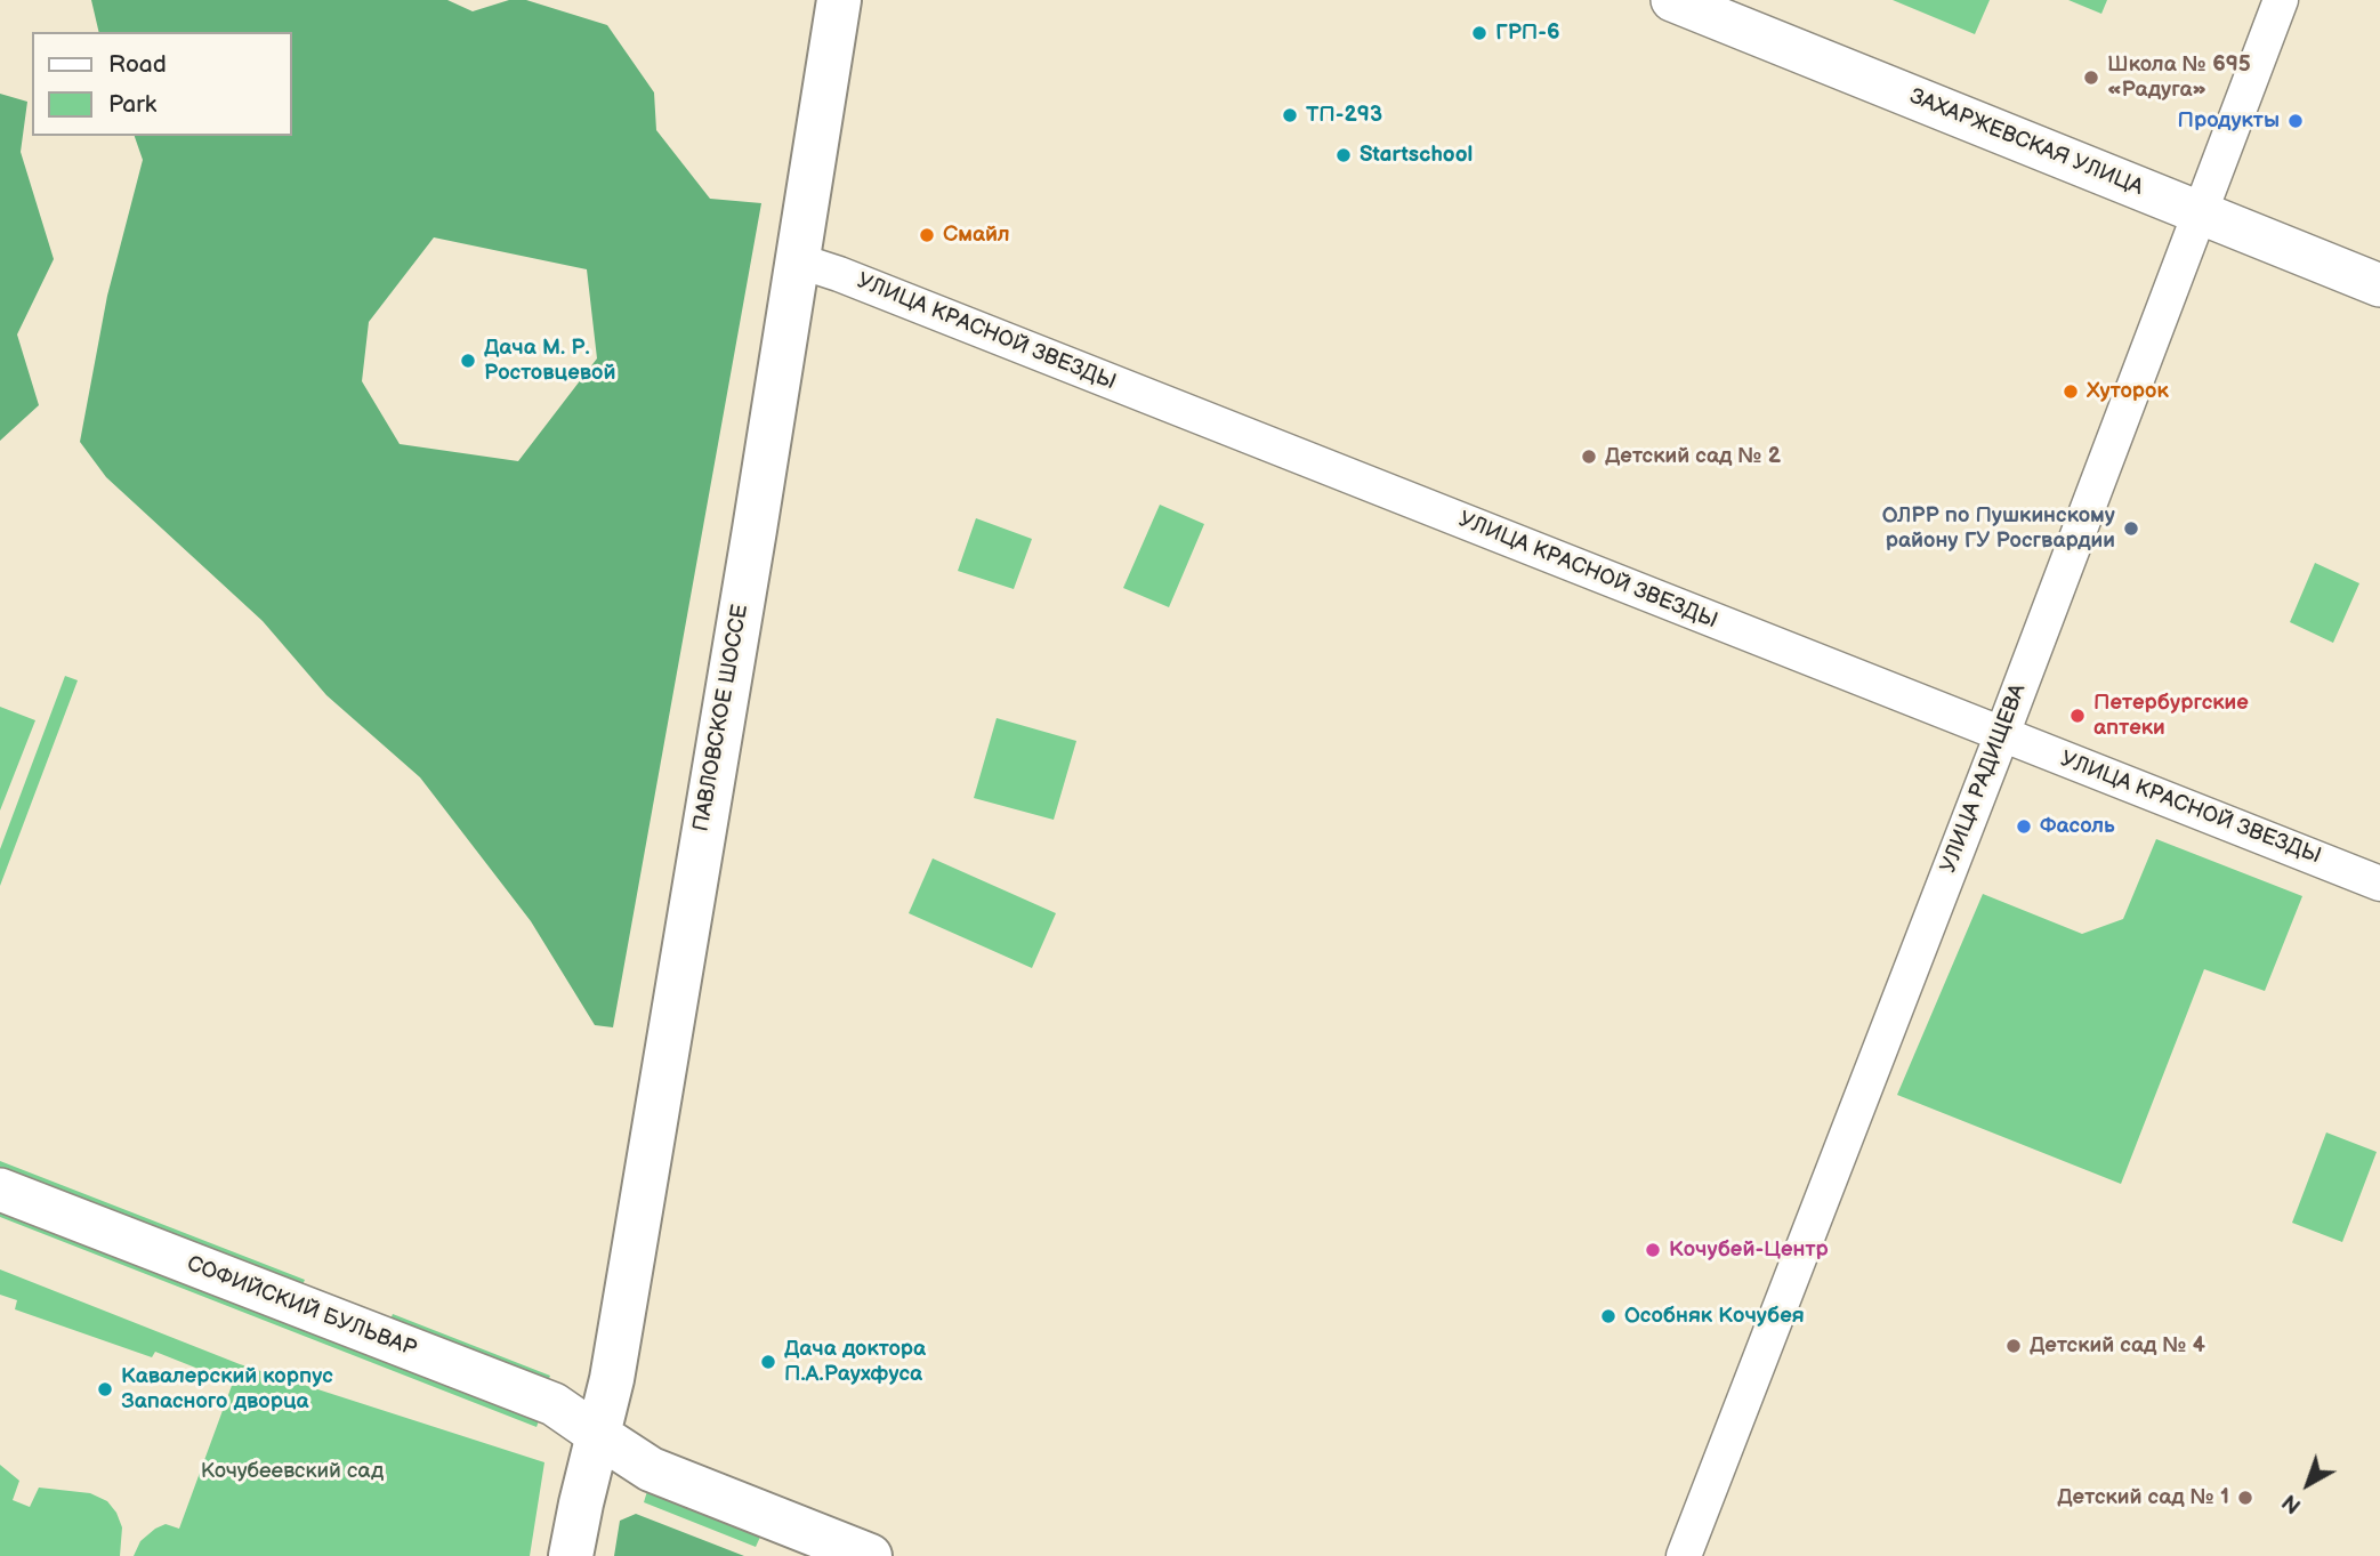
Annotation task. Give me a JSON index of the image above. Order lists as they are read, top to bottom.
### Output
{
  "streets": {
    "main road": ["ПАВЛОВСКОЕ ШОССЕ"],
    "street": [
      "ЗАХАРЖЕВСКАЯ УЛИЦА",
      "УЛИЦА КРАСНОЙ ЗВЕЗДЫ",
      "УЛИЦА РАДИЩЕВА",
      "СОФИЙСКИЙ БУЛЬВАР"
    ]
  },
  "crossings": [
    ["ЗАХАРЖЕВСКАЯ УЛИЦА", "УЛИЦА РАДИЩЕВА"],
    ["УЛИЦА КРАСНОЙ ЗВЕЗДЫ", "ПАВЛОВСКОЕ ШОССЕ"],
    ["УЛИЦА КРАСНОЙ ЗВЕЗДЫ", "УЛИЦА РАДИЩЕВА"],
    ["ПАВЛОВСКОЕ ШОССЕ", "СОФИЙСКИЙ БУЛЬВАР"]
  ],
  "parks": ["Кочубеевский сад"],
  "places": [
    "ГРП-6",
    "Школа № 695 «Радуга»",
    "ТП-293",
    "Продукты",
    "Startschool",
    "Смайл",
    "Дача М. Р. Ростовцевой",
    "Хуторок",
    "Детский сад № 2",
    "ОЛРР по Пушкинскому району ГУ Росгвардии",
    "Петербургские аптеки",
    "Фасоль",
    "Кочубей-Центр",
    "Особняк Кочубея",
    "Детский сад № 4",
    "Дача доктора П.А.Раухфуса",
    "Кавалерский корпус Запасного дворца",
    "Детский сад № 1"
  ],
  "legend": ["Road", "Park"],
  "north": "bottom left"
}
